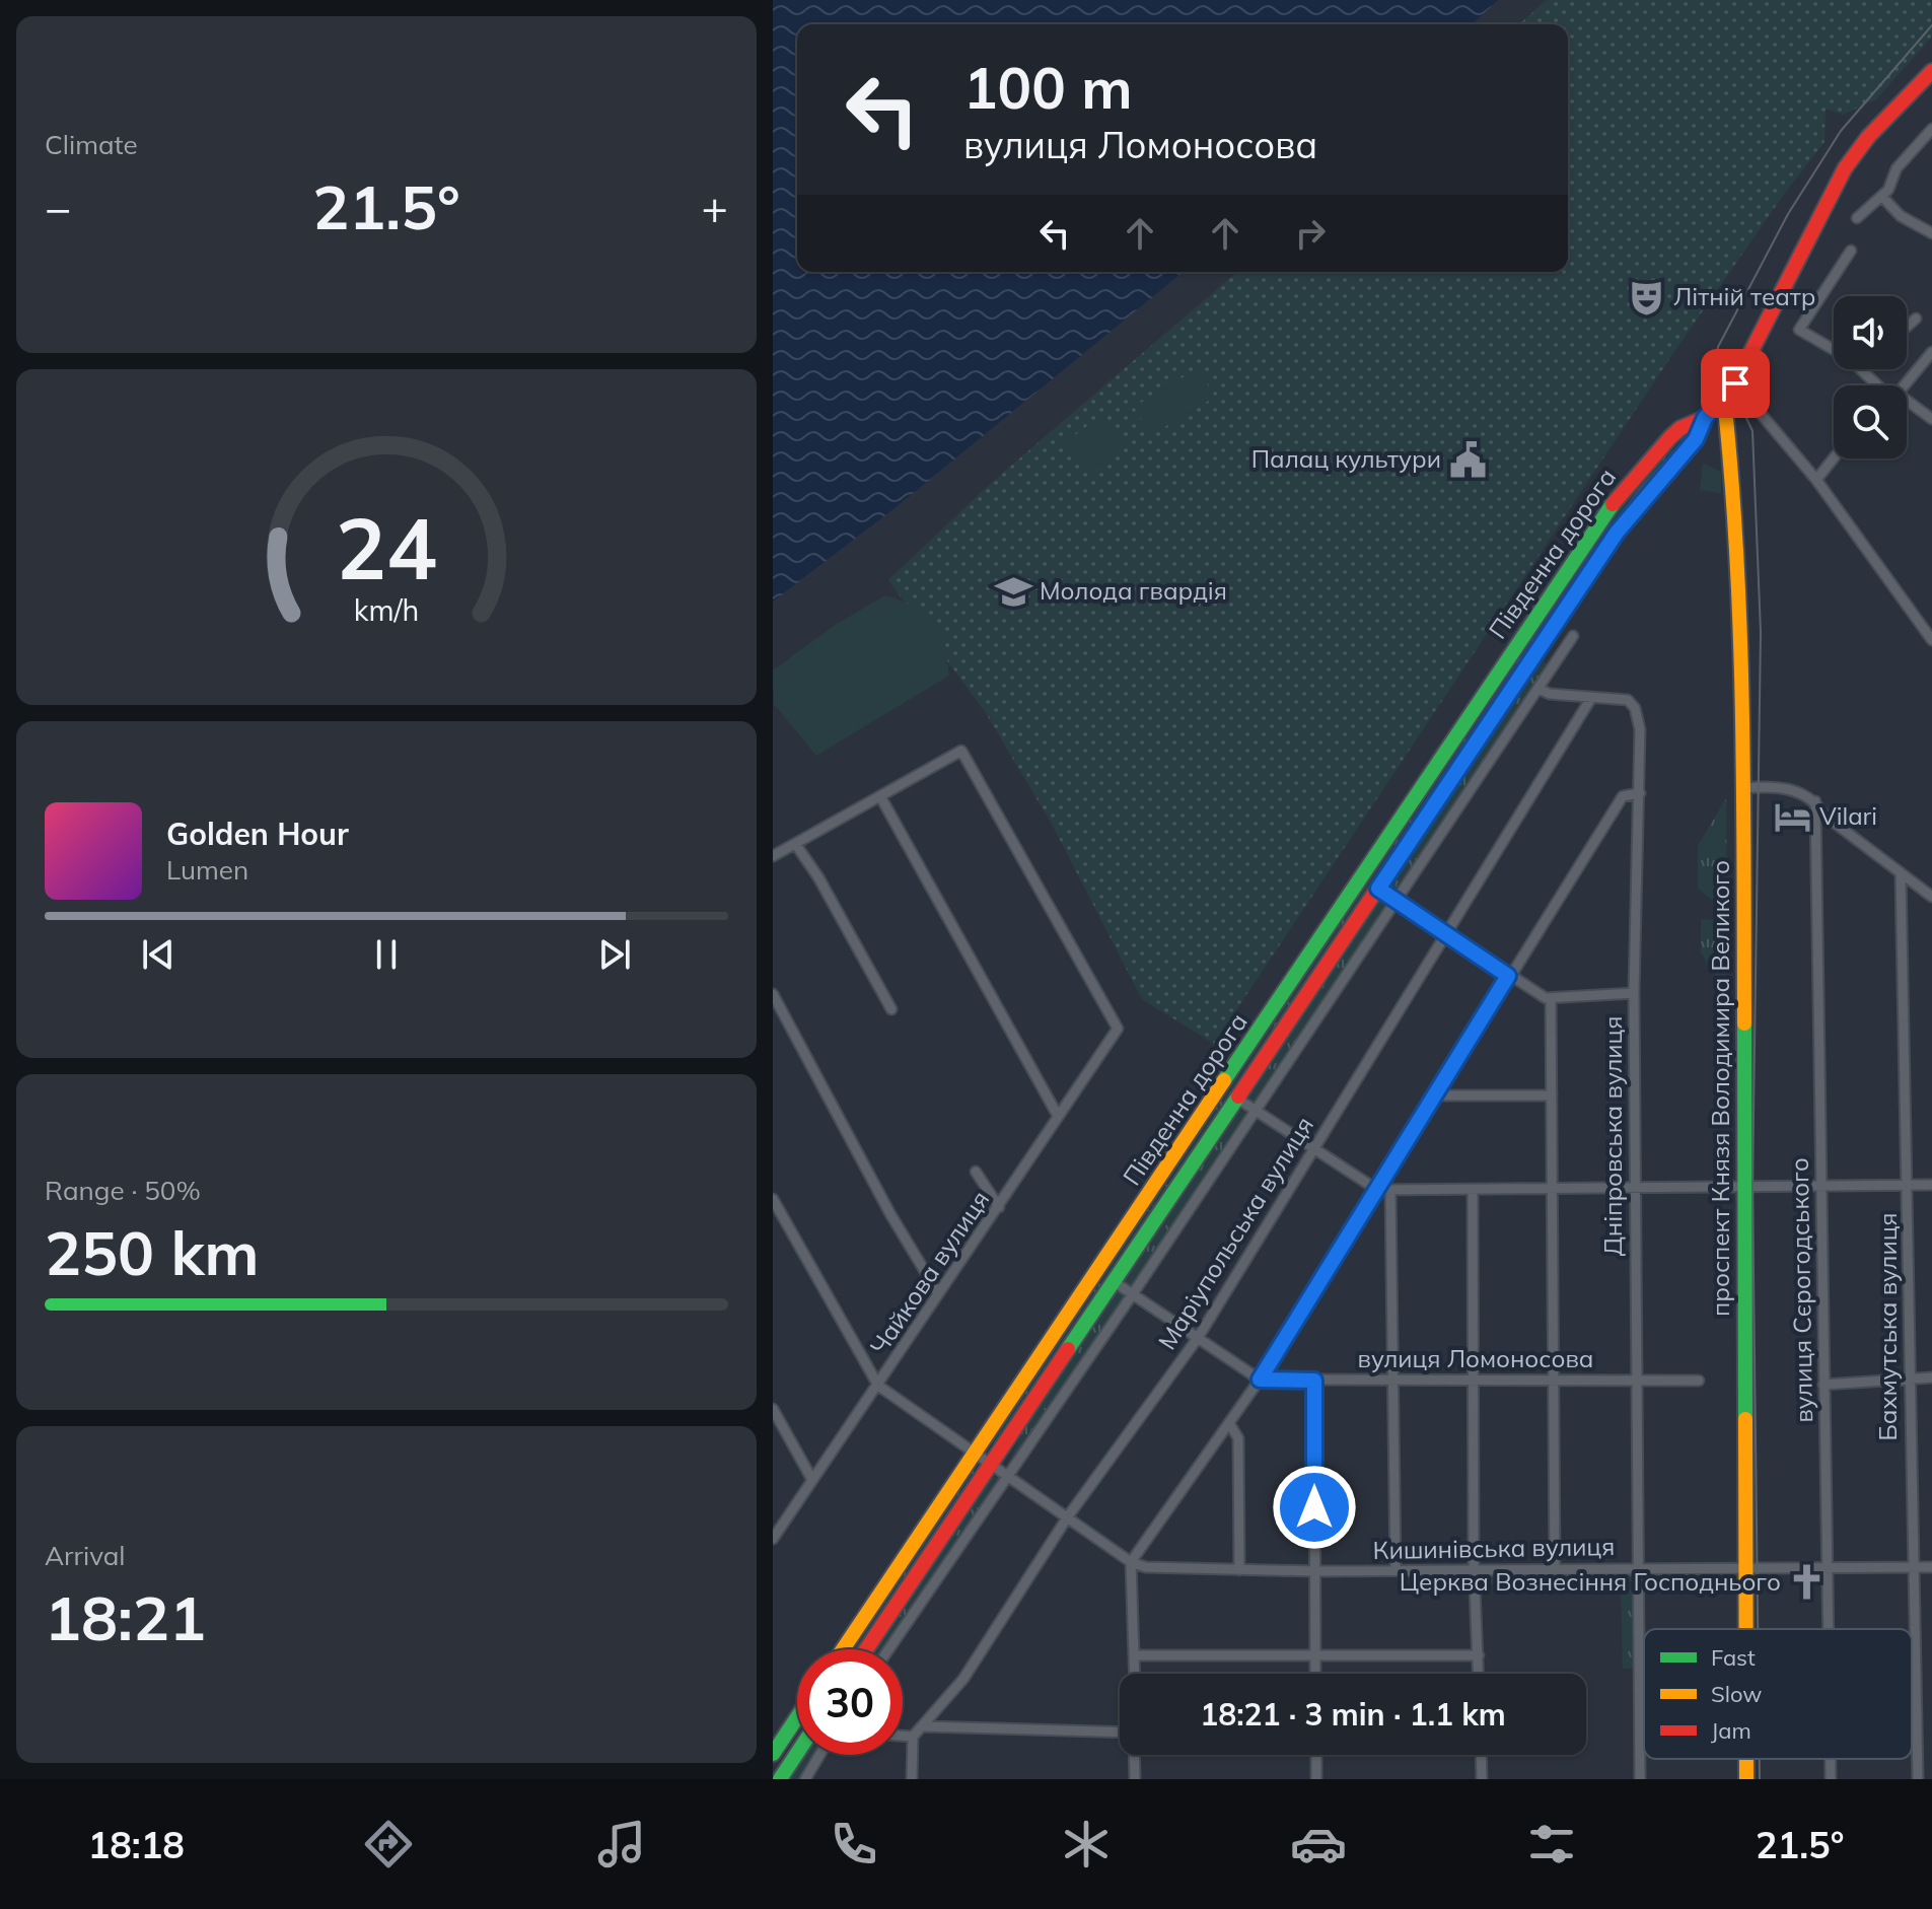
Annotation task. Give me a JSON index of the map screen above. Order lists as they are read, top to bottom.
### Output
{
  "streets": {
    "main road": ["Південна дорога", "проспект Князя Володимира Великого"],
    "street": [
      "Дніпровська вулиця",
      "Маріупольська вулиця",
      "Чайкова вулиця",
      "вулиця Сєрогодського",
      "Бахмутська вулиця",
      "вулиця Ломоносова",
      "Кишинівська вулиця"
    ]
  },
  "crossings": [
    ["Південна дорога", "Кишинівська вулиця"],
    ["проспект Князя Володимира Великого", "Кишинівська вулиця"],
    ["Дніпровська вулиця", "Маріупольська вулиця"],
    ["Дніпровська вулиця", "вулиця Ломоносова"],
    ["Дніпровська вулиця", "Кишинівська вулиця"],
    ["Маріупольська вулиця", "Кишинівська вулиця"],
    ["Чайкова вулиця", "Кишинівська вулиця"],
    ["вулиця Сєрогодського", "Кишинівська вулиця"],
    ["Бахмутська вулиця", "Кишинівська вулиця"]
  ],
  "places": {
    "theatre": ["Літній театр"],
    "public building": ["Палац культури"],
    "school or university": ["Молода гвардія"],
    "hotel": ["Vilari"],
    "church": ["Церква Вознесіння Господнього"]
  },
  "legend": ["Fast", "Slow", "Jam"],
  "page": {
    "tile": [
      "Climate",
      ["Range · 50%", "250 km"],
      ["Arrival", "18:21"]
    ],
    "turn": ["100 m", "вулиця Ломоносова"],
    "heat": ["−", "21.5°", "+"],
    "song": ["Golden Hour", "Lumen"],
    "limit": "30",
    "trip": "18:21 · 3 min · 1.1 km",
    "tabs": ["18:18", "21.5°"],
    "gauge": ["24", "km/h"]
  }
}
